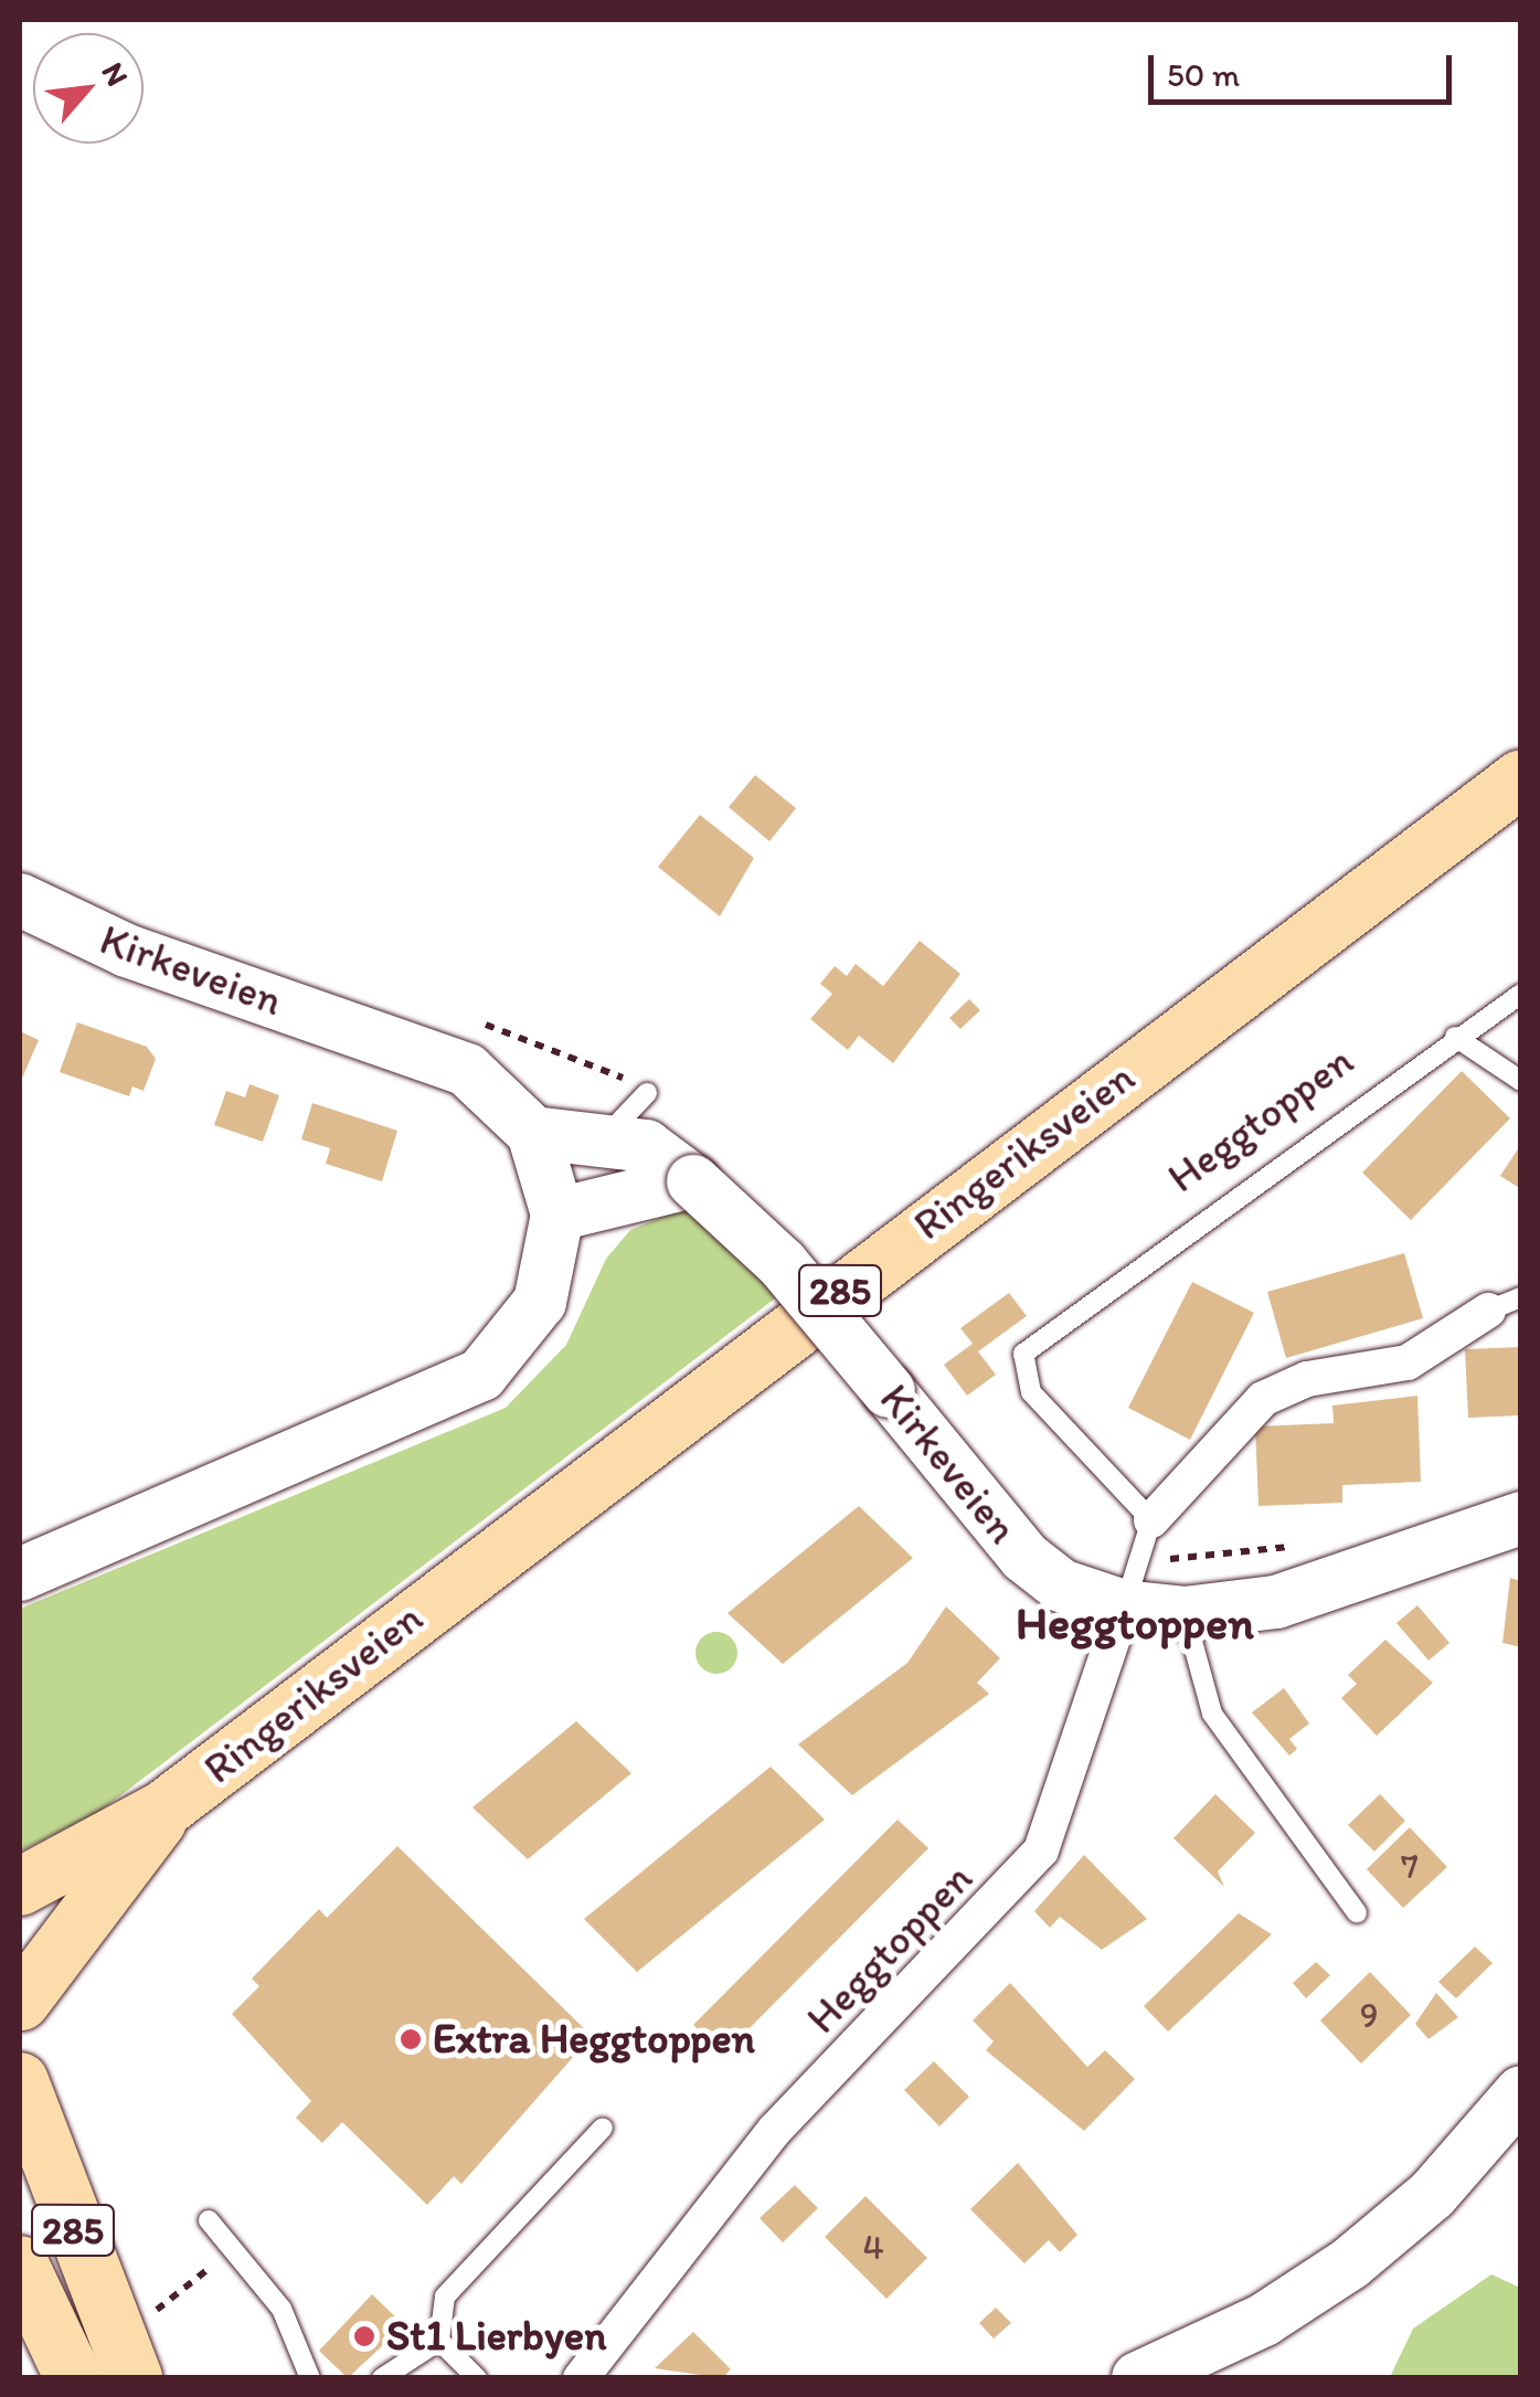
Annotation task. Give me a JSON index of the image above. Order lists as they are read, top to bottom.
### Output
{
  "streets": {
    "main road": ["Ringeriksveien", "285"],
    "street": ["Kirkeveien", "Heggtoppen"]
  },
  "crossings": [
    ["Kirkeveien", "Heggtoppen"],
    ["Ringeriksveien", "285"]
  ],
  "districts": ["Heggtoppen"],
  "places": ["Extra Heggtoppen", "St1 Lierbyen"],
  "house_numbers": ["7", "9", "4"],
  "scale_bar": "50 m",
  "north": "top right"
}
